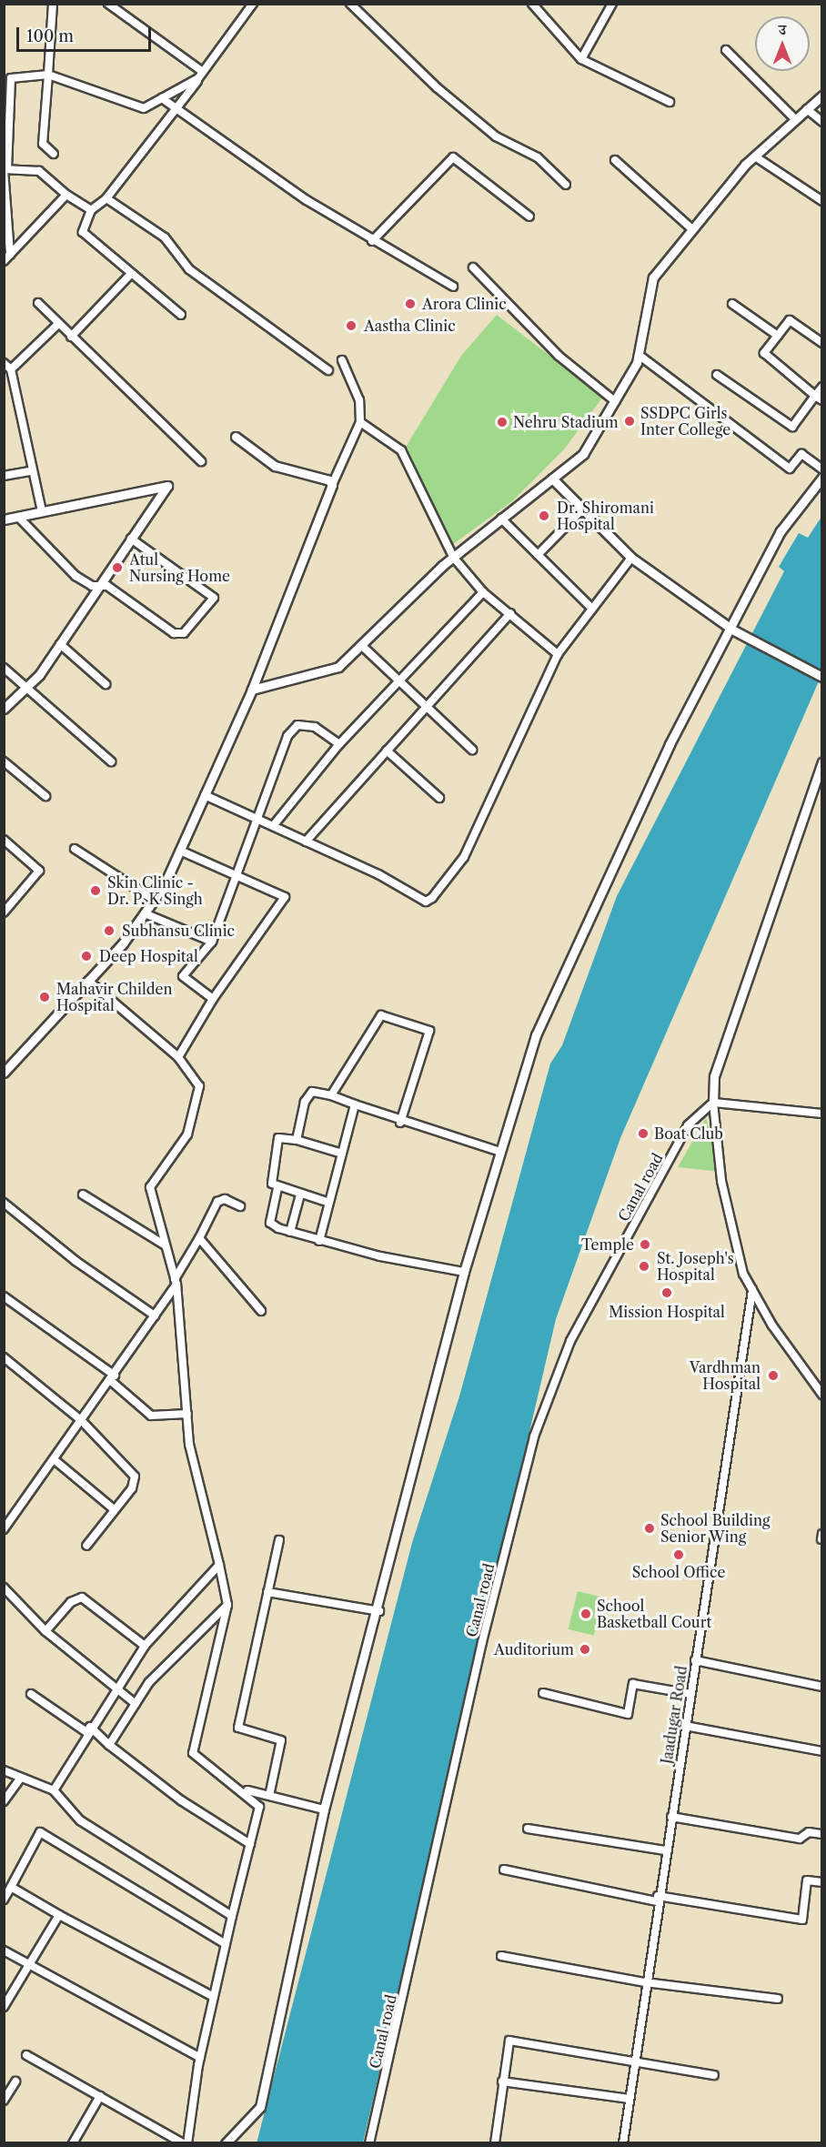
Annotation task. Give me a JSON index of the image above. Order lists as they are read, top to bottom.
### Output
{
  "streets": {
    "street": ["Canal road", "Jaadugar Road"]
  },
  "places": [
    "Arora Clinic",
    "Aastha Clinic",
    "SSDPC Girls Inter College",
    "Nehru Stadium",
    "Dr. Shiromani Hospital",
    "Atul Nursing Home",
    "Skin Clinic - Dr. P. K Singh",
    "Subhansu Clinic",
    "Deep Hospital",
    "Mahavir Childen Hospital",
    "Boat Club",
    "Temple",
    "St. Joseph's Hospital",
    "Mission Hospital",
    "Vardhman Hospital",
    "School Building Senior Wing",
    "School Office",
    "School Basketball Court",
    "Auditorium"
  ],
  "scale_bar": "100 m",
  "north": "top"
}
